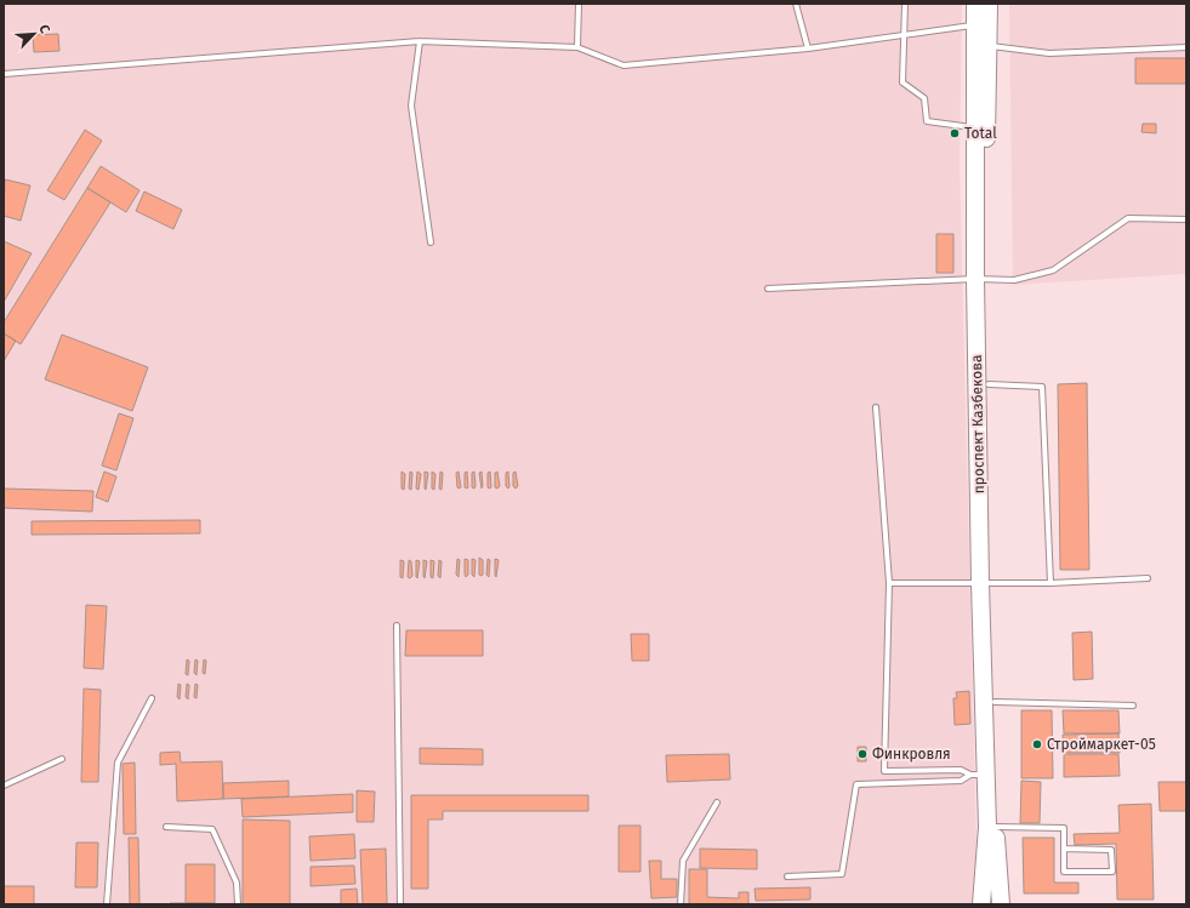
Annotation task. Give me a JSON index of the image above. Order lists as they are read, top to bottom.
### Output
{
  "streets": {
    "highway": ["проспект Казбекова"]
  },
  "places": ["Total", "Строймаркет-05", "Финкровля"],
  "north": "top right"
}
